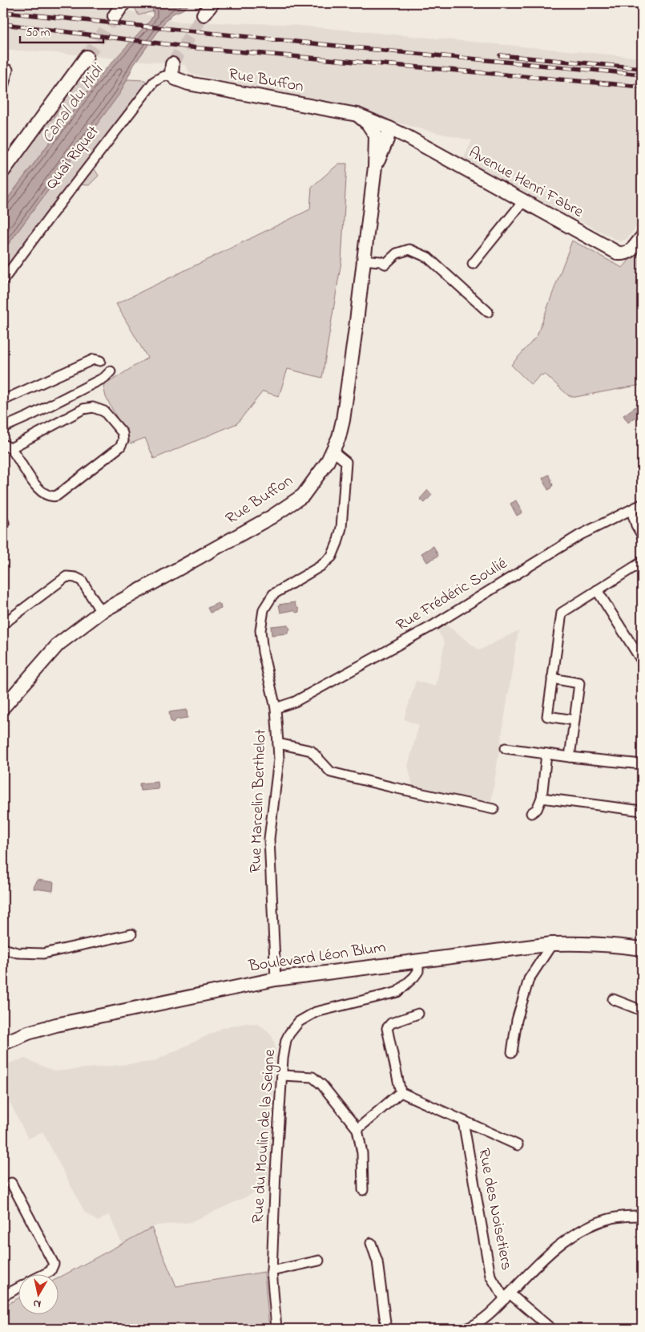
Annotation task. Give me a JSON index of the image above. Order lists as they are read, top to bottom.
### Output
{
  "streets": {
    "street": [
      "Rue Buffon",
      "Quai Riquet",
      "Avenue Henri Fabre",
      "Rue Frédéric Soulié",
      "Rue Marcelin Berthelot",
      "Boulevard Léon Blum",
      "Rue du Moulin de la Seigne",
      "Rue des Noisetiers"
    ]
  },
  "crossings": [
    ["Rue Buffon", "Quai Riquet"],
    ["Rue Buffon", "Avenue Henri Fabre"],
    ["Rue Buffon", "Rue Marcelin Berthelot"],
    ["Rue Frédéric Soulié", "Rue Marcelin Berthelot"],
    ["Rue Marcelin Berthelot", "Boulevard Léon Blum"],
    ["Boulevard Léon Blum", "Rue du Moulin de la Seigne"]
  ],
  "water": ["Canal du Midi"],
  "scale_bar": "50 m",
  "north": "bottom"
}
